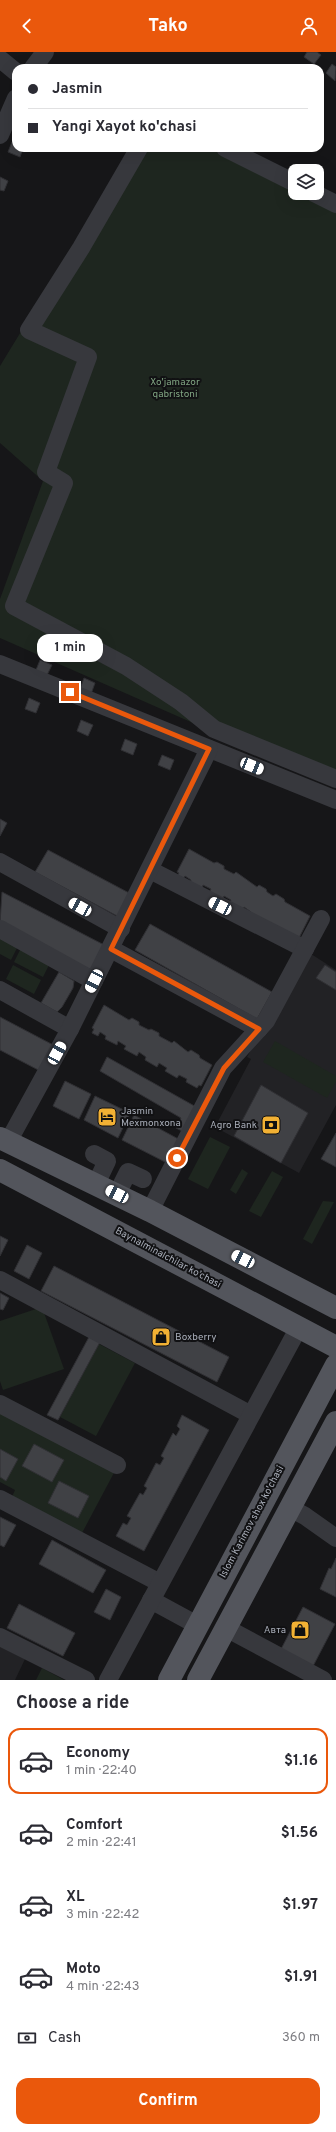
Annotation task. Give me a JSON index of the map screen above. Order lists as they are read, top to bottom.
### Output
{
  "streets": {
    "main road": ["Baynalminalchilar ko’chasi", "Islom Karimov shox ko'chasi"]
  },
  "parks": ["Xo'jamazor qabristoni"],
  "places": {
    "hotel": ["Jasmin Mexmonxona"],
    "bank": ["Agro Bank"],
    "shop": ["Boxberry", "Авта"]
  },
  "page": {
    "header": "Tako",
    "banner": ["Jasmin", "Yangi Xayot ko'chasi"],
    "bubble": "1 min",
    "heading": "Choose a ride",
    "list": [
      {
        "name": "Economy",
        "note": "1 min · 22:40",
        "value": "$1.16"
      },
      {
        "name": "Comfort",
        "note": "2 min · 22:41",
        "value": "$1.56"
      },
      {
        "name": "XL",
        "note": "3 min · 22:42",
        "value": "$1.97"
      },
      {
        "name": "Moto",
        "note": "4 min · 22:43",
        "value": "$1.91"
      }
    ],
    "pay": ["Cash", "360 m"],
    "buttons": "Confirm"
  }
}
